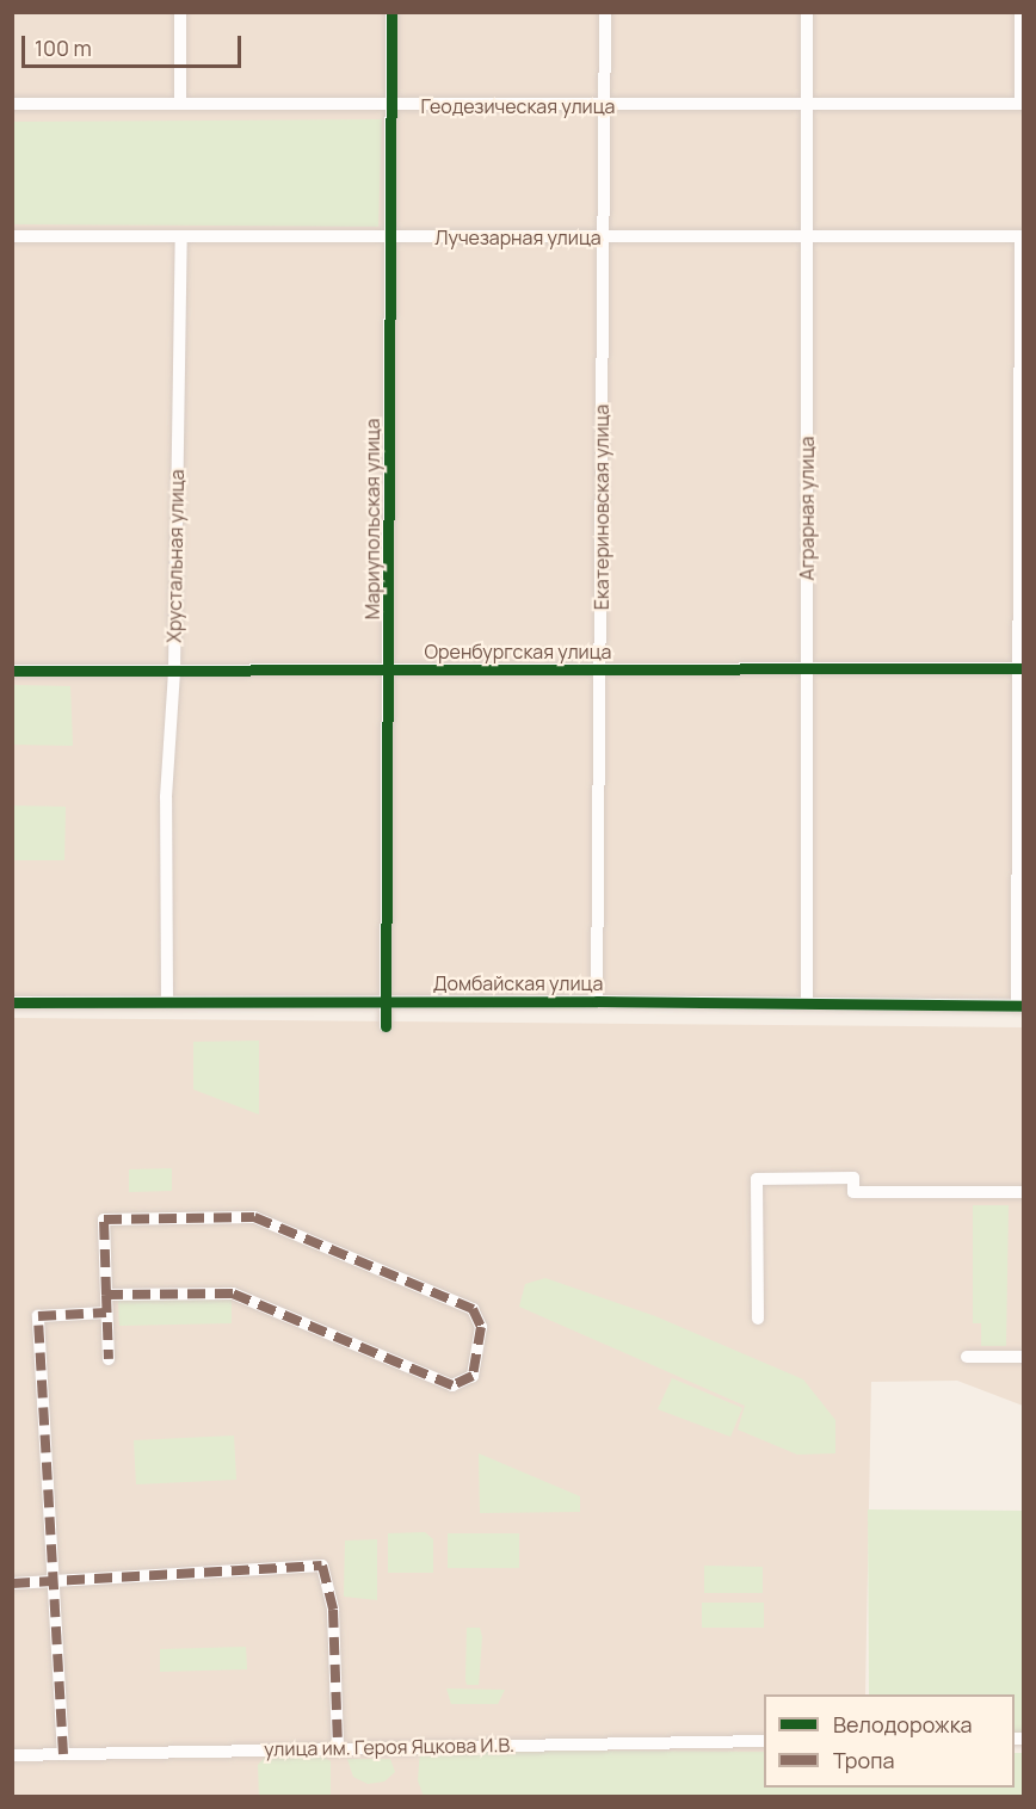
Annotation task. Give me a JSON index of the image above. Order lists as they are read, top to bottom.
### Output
{
  "streets": {
    "street": [
      "Геодезическая улица",
      "Лучезарная улица",
      "Екатериновская улица",
      "Аграрная улица",
      "Мариупольская улица",
      "Хрустальная улица",
      "Оренбургская улица",
      "Домбайская улица",
      "улица им. Героя Яцкова И.В."
    ]
  },
  "crossings": [
    ["Геодезическая улица", "Екатериновская улица"],
    ["Геодезическая улица", "Аграрная улица"],
    ["Геодезическая улица", "Мариупольская улица"],
    ["Лучезарная улица", "Екатериновская улица"],
    ["Лучезарная улица", "Аграрная улица"],
    ["Лучезарная улица", "Мариупольская улица"],
    ["Лучезарная улица", "Хрустальная улица"],
    ["Екатериновская улица", "Оренбургская улица"],
    ["Екатериновская улица", "Домбайская улица"],
    ["Аграрная улица", "Оренбургская улица"],
    ["Аграрная улица", "Домбайская улица"],
    ["Мариупольская улица", "Оренбургская улица"],
    ["Мариупольская улица", "Домбайская улица"],
    ["Хрустальная улица", "Оренбургская улица"],
    ["Хрустальная улица", "Домбайская улица"]
  ],
  "legend": ["Велодорожка", "Тропа"],
  "scale_bar": "100 m"
}
